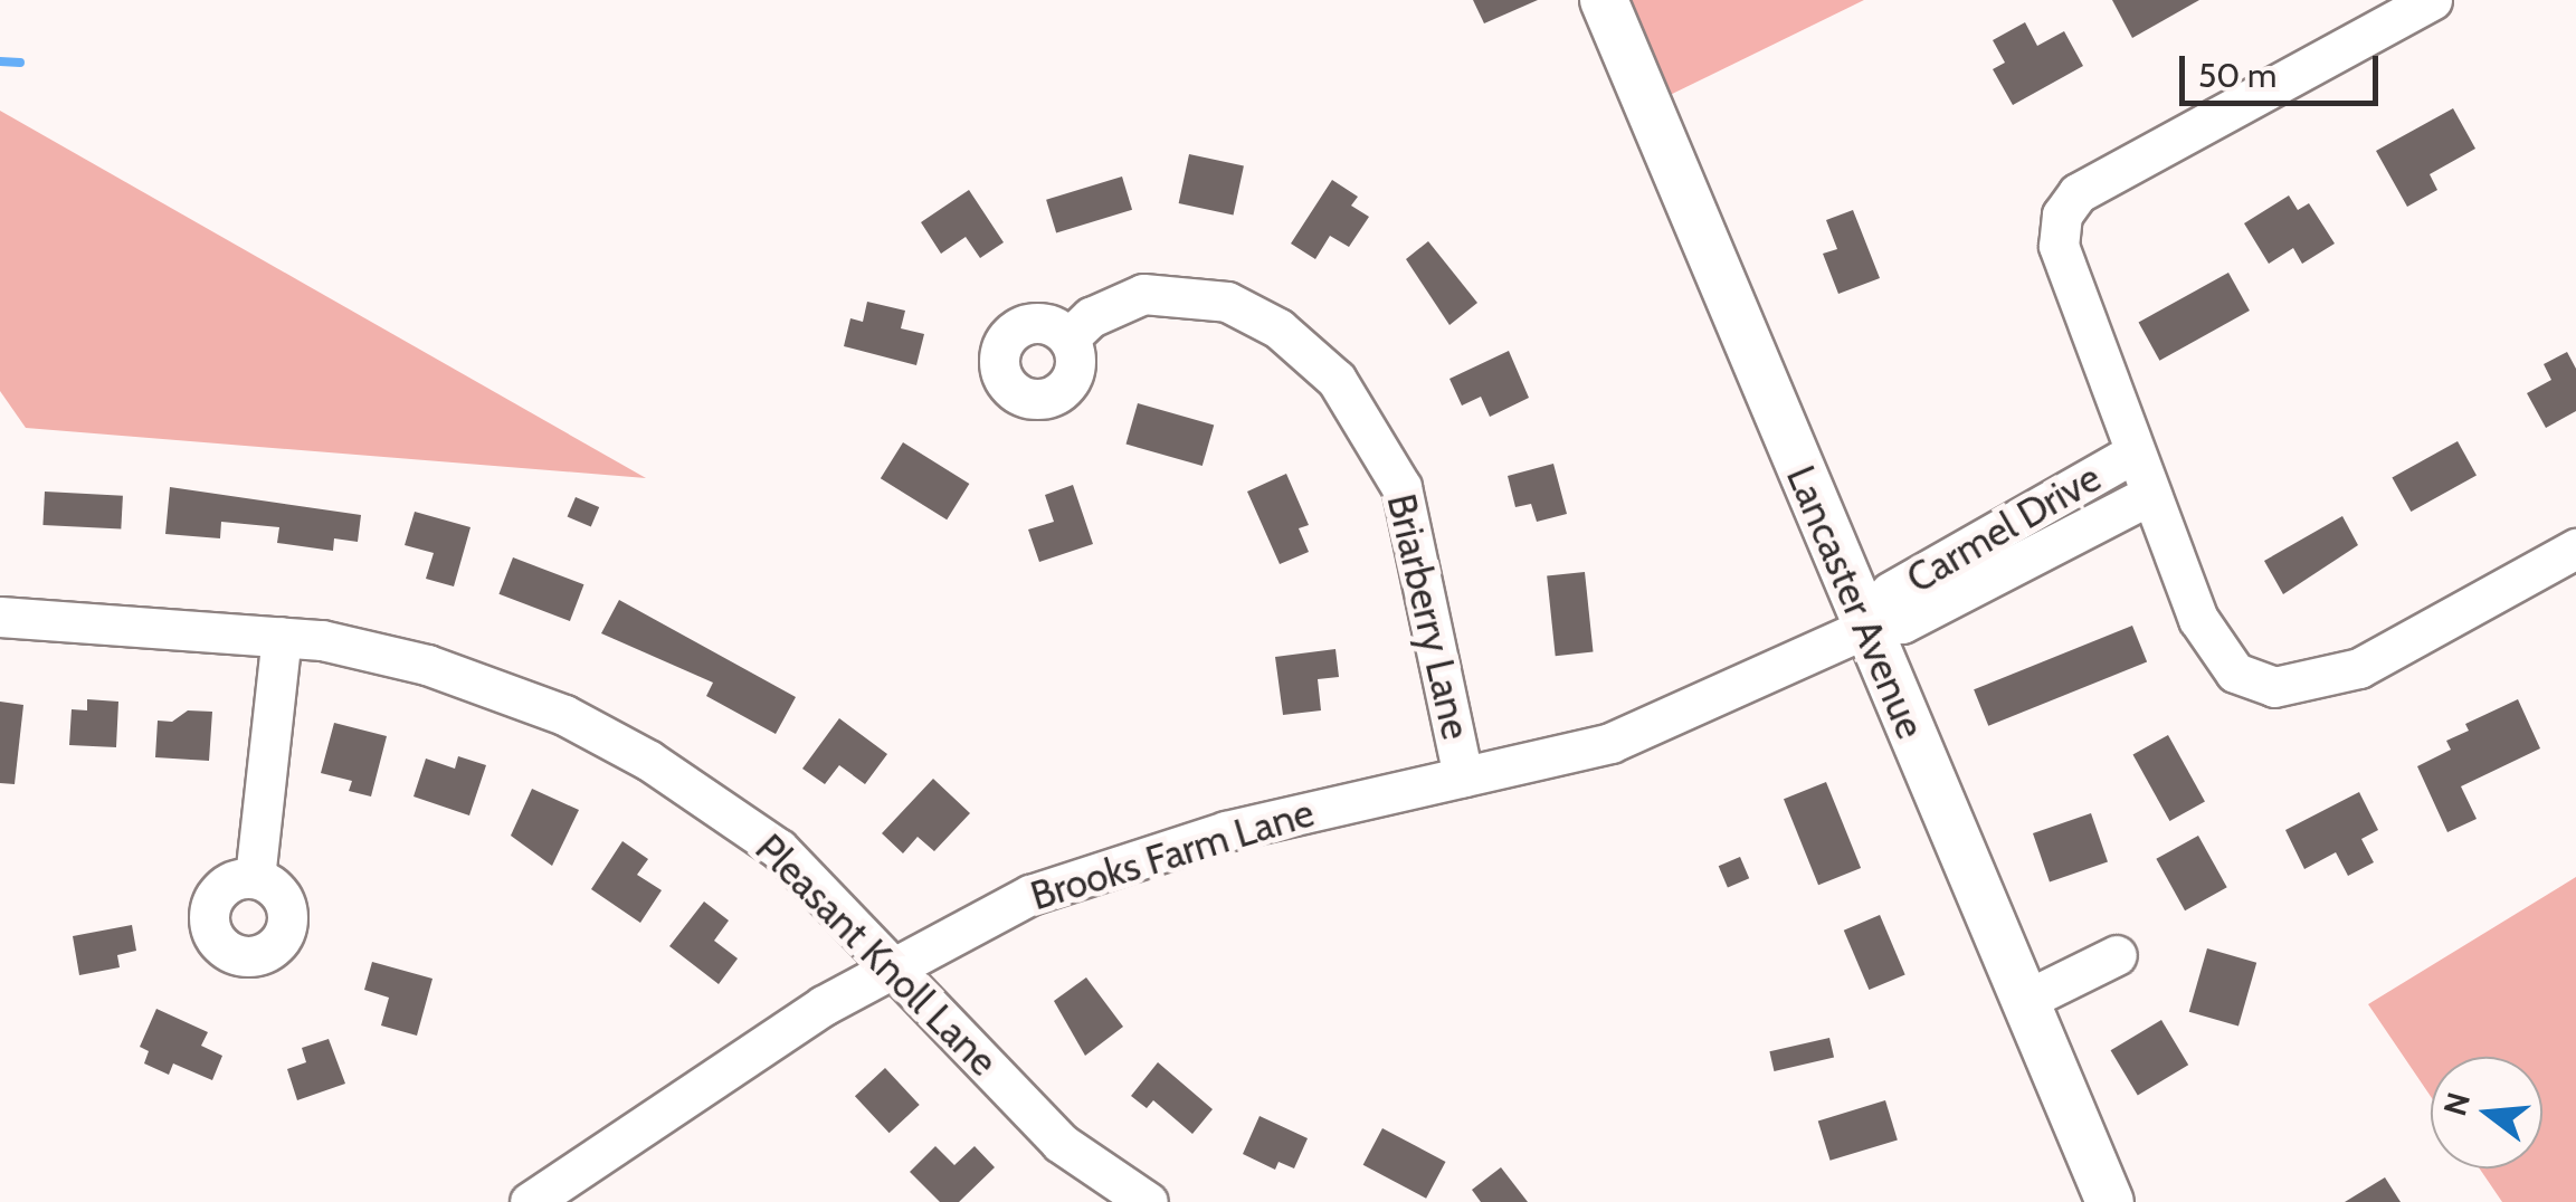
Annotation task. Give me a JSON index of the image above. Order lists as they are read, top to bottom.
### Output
{
  "streets": {
    "main road": ["Lancaster Avenue"],
    "street": [
      "Carmel Drive",
      "Briarberry Lane",
      "Brooks Farm Lane",
      "Pleasant Knoll Lane"
    ]
  },
  "crossings": [
    ["Carmel Drive", "Lancaster Avenue"],
    ["Carmel Drive", "Brooks Farm Lane"],
    ["Lancaster Avenue", "Brooks Farm Lane"],
    ["Briarberry Lane", "Brooks Farm Lane"],
    ["Brooks Farm Lane", "Pleasant Knoll Lane"]
  ],
  "scale_bar": "50 m",
  "north": "left"
}
